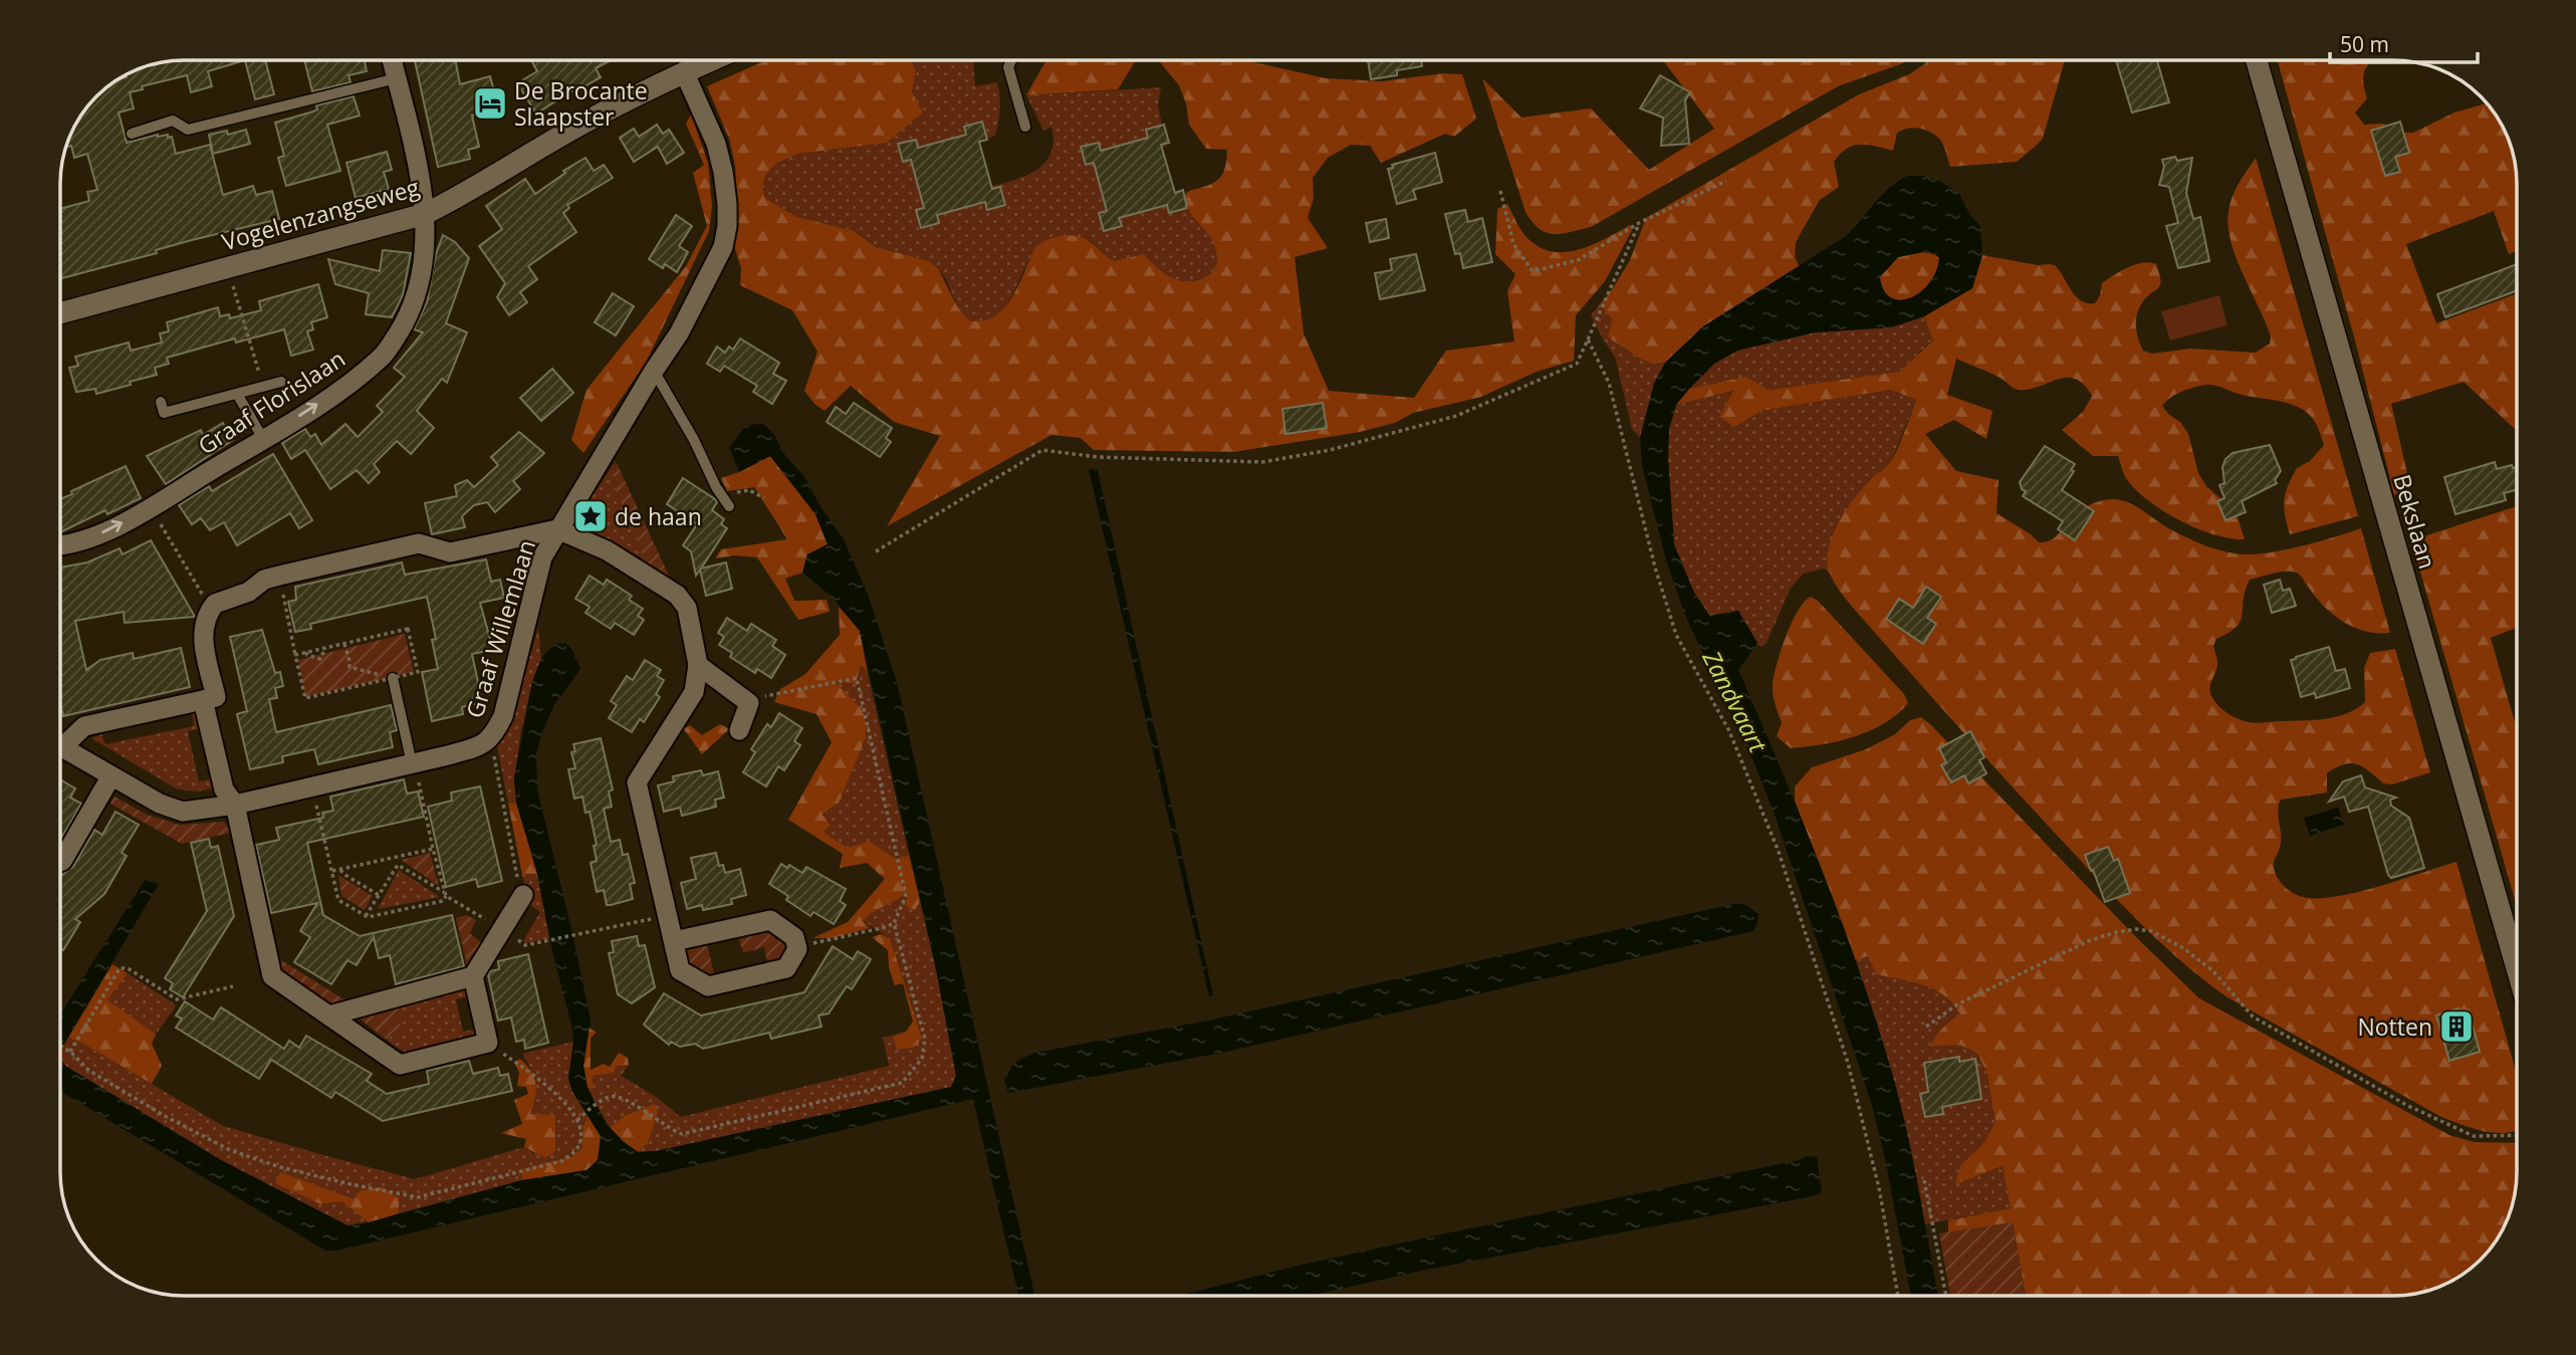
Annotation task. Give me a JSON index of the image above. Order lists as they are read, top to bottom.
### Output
{
  "streets": {
    "main road": ["Vogelenzangseweg", "Bekslaan"],
    "street": ["Graaf Florislaan", "Graaf Willemlaan"]
  },
  "crossings": [
    ["Vogelenzangseweg", "Graaf Florislaan"],
    ["Vogelenzangseweg", "Graaf Willemlaan"]
  ],
  "one_way": ["Graaf Florislaan"],
  "water": ["Zandvaart"],
  "places": {
    "hotel": ["De Brocante Slaapster"],
    "place": ["de haan"],
    "building": ["Notten"]
  },
  "scale_bar": "50 m"
}
